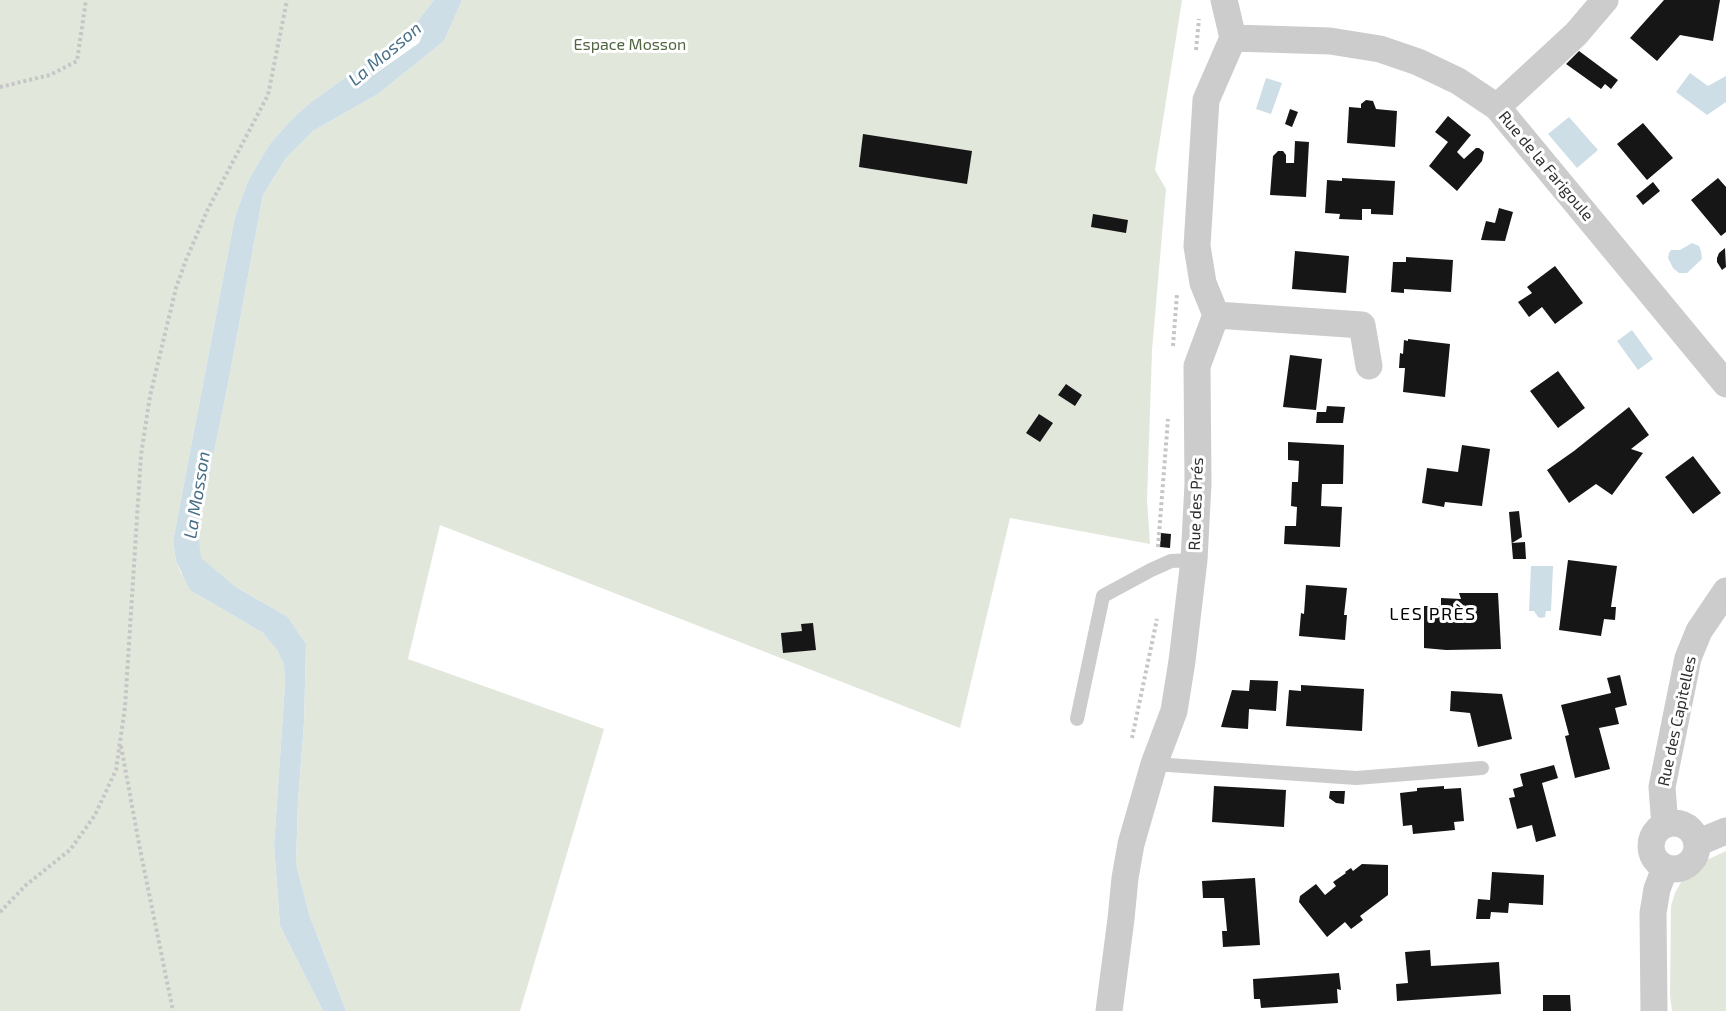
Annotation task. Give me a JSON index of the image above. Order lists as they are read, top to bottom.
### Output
{
  "streets": {
    "street": ["Rue de la Farigoule", "Rue des Prés", "Rue des Capitelles"]
  },
  "districts": ["LES PRÈS"],
  "water": ["La Mosson"],
  "parks": ["Espace Mosson"]
}
